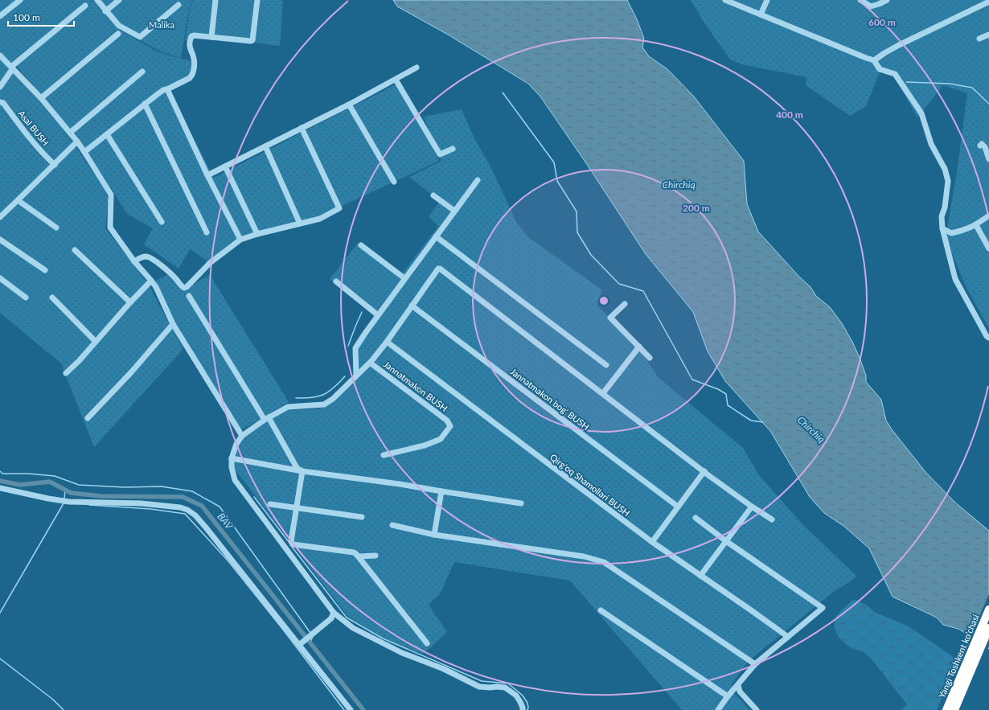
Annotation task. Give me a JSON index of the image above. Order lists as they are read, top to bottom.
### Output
{
  "streets": {
    "highway": ["Yangi Toshkent ko‘chasi"],
    "street": [
      "Asal BUSH",
      "Jannatmakon BUSH",
      "Jannatmakon bog' BUSH",
      "Qirg'oq Shamollari BUSH"
    ]
  },
  "water": ["Chirchiq", "BAV"],
  "parks": ["Malika"],
  "scale_bar": "100 m",
  "rings": ["600 m", "400 m", "200 m"]
}
